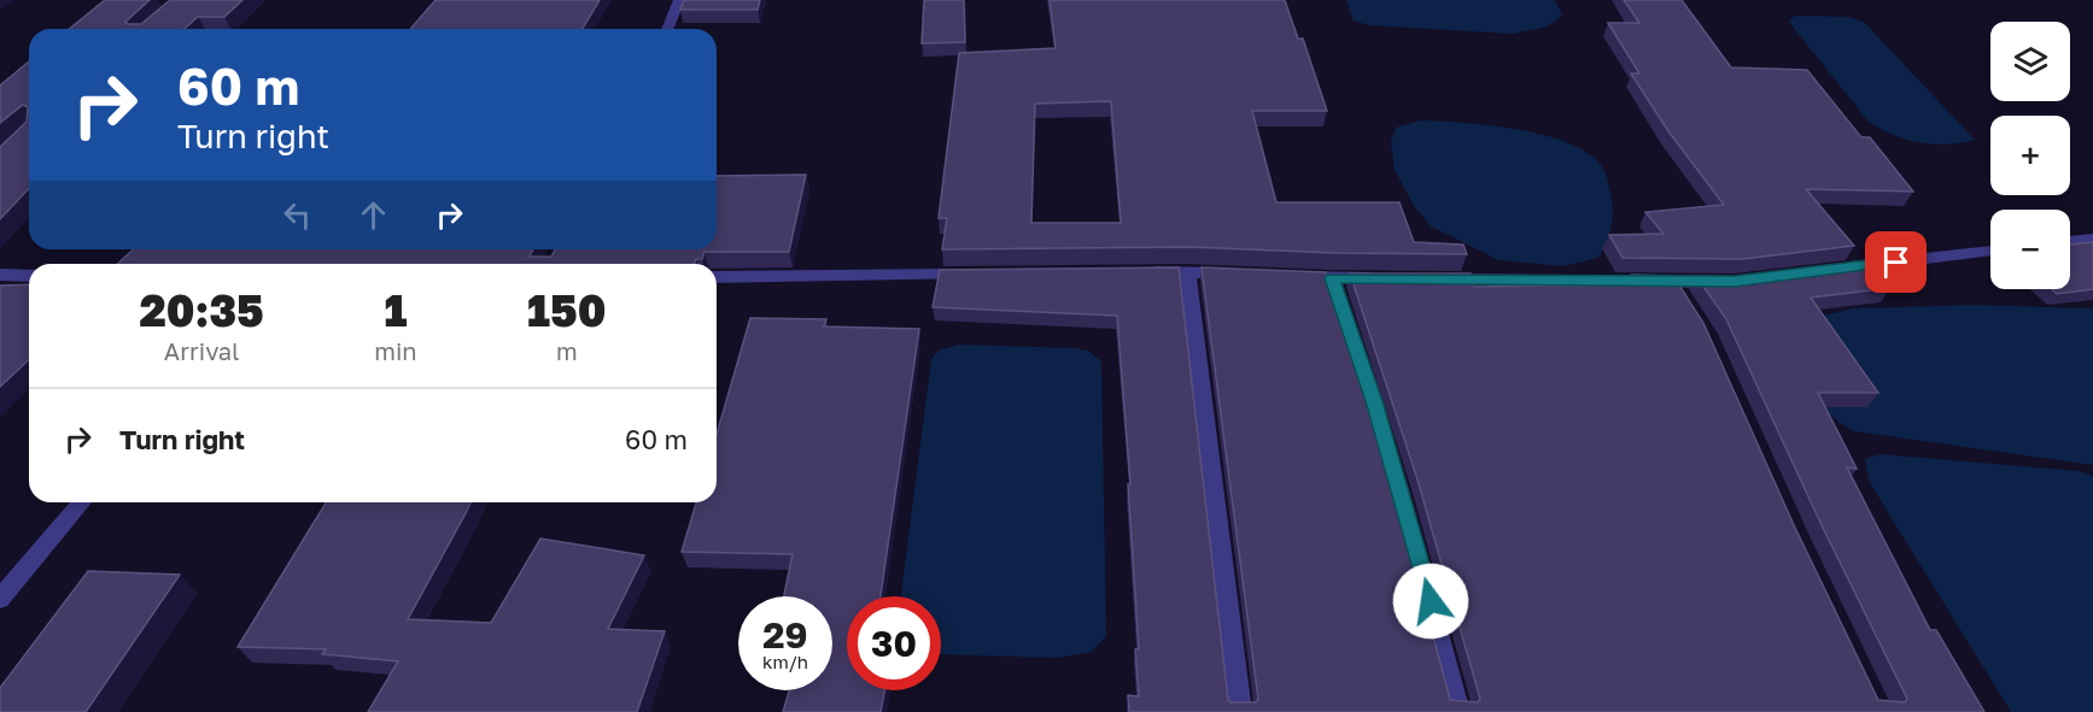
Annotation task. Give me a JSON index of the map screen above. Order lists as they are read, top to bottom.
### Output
{
  "page": {
    "map_buttons": ["+", "−"],
    "turn": ["60 m", "Turn right"],
    "eta": [
      "20:35",
      "Arrival",
      "1",
      "min",
      "150",
      "m"
    ],
    "list": [
      {
        "name": "Turn right",
        "value": "60 m"
      }
    ],
    "speed": "29 km/h",
    "limit": "30"
  }
}
